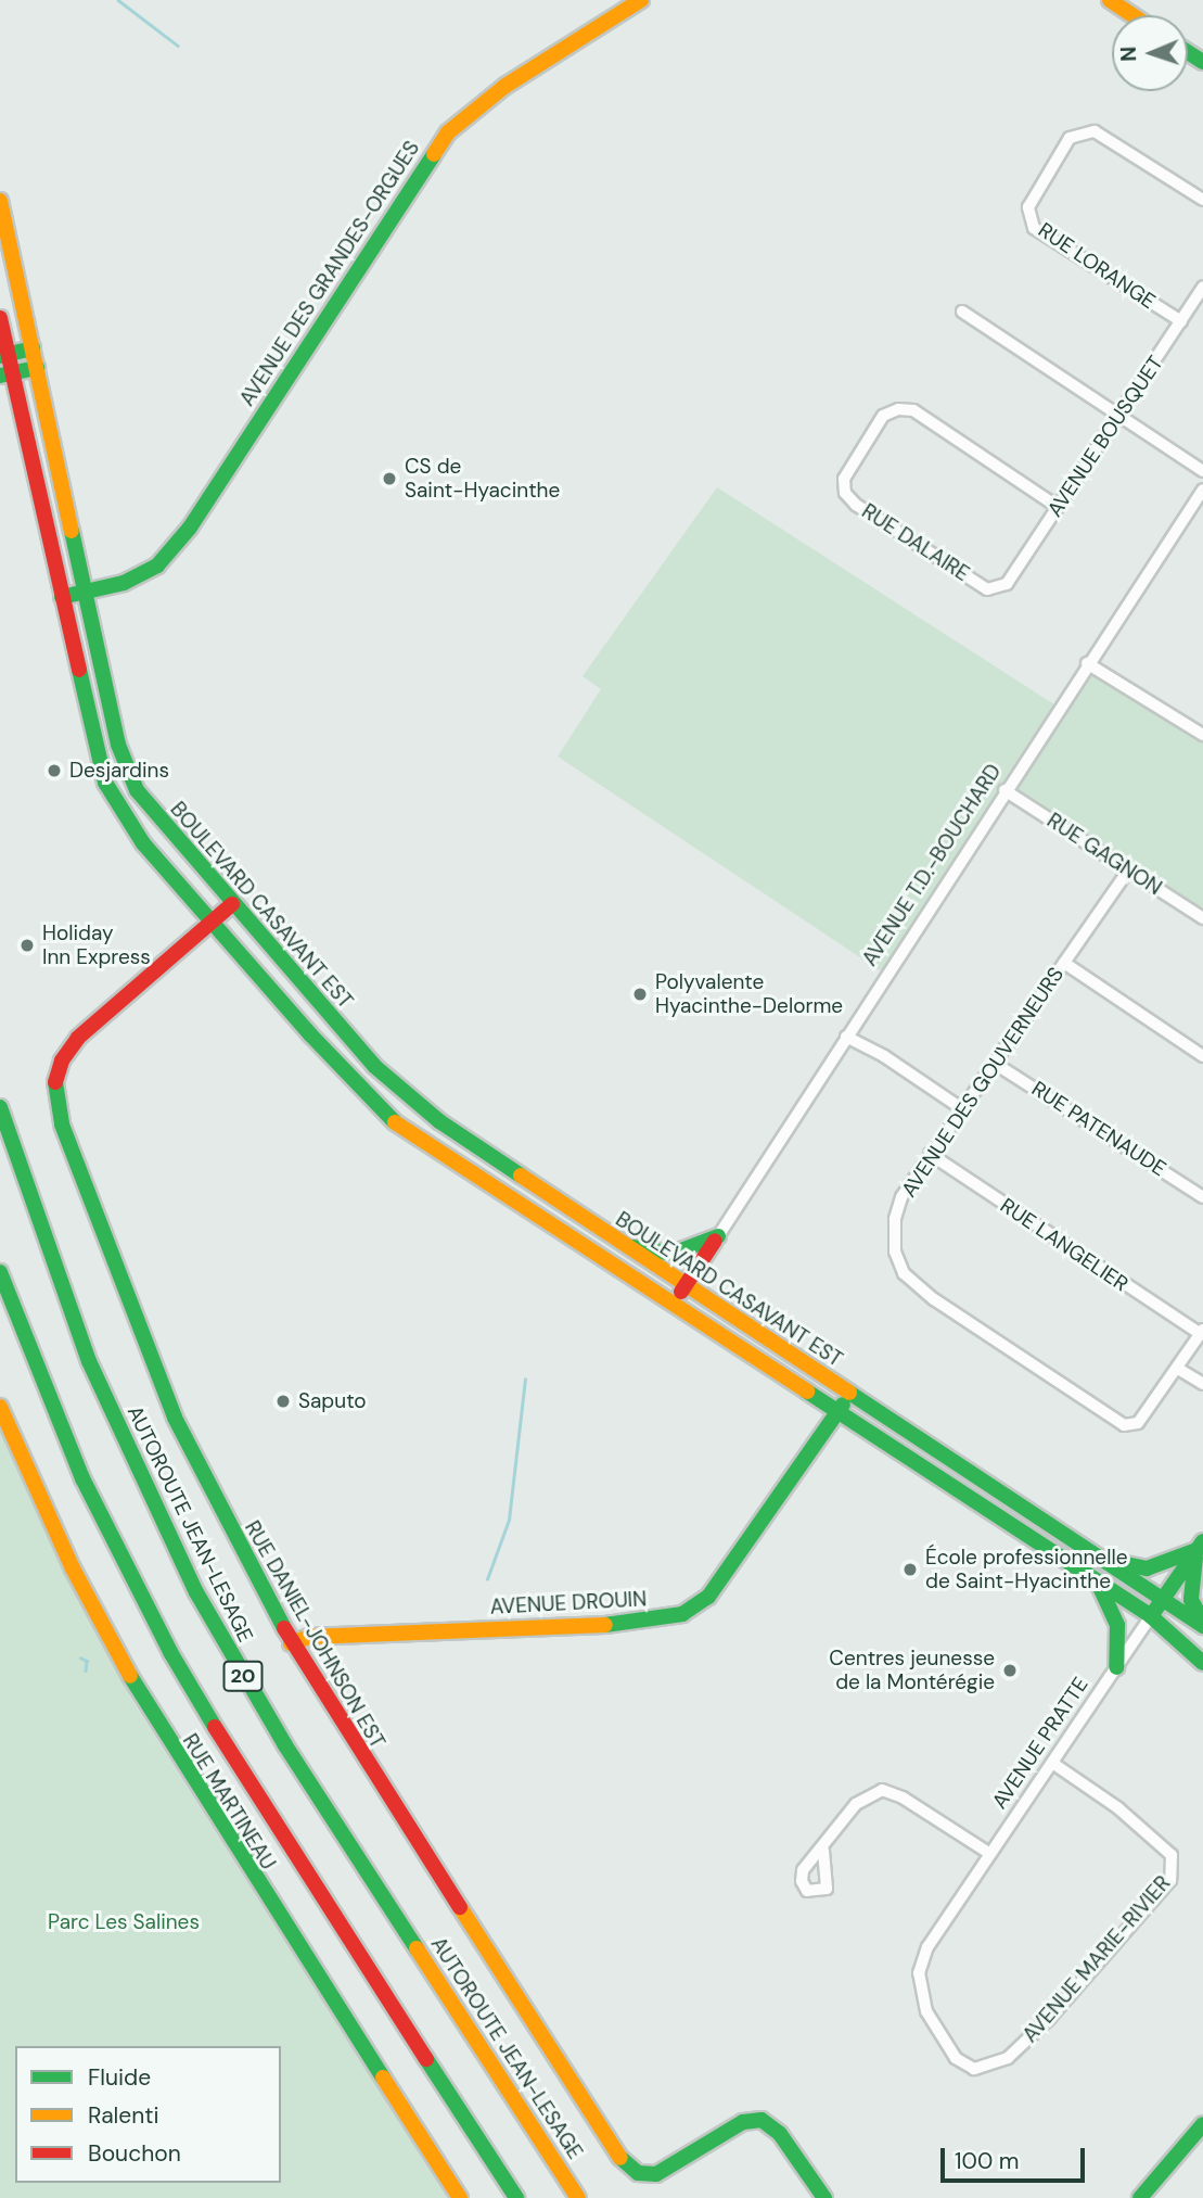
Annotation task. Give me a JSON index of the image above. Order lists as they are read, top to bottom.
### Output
{
  "streets": {
    "main road": [
      "AVENUE DES GRANDES-ORGUES",
      "AVENUE T.D.-BOUCHARD",
      "BOULEVARD CASAVANT EST",
      "AUTOROUTE JEAN-LESAGE",
      "AVENUE DROUIN",
      "RUE DANIEL-JOHNSON EST",
      "20",
      "AVENUE PRATTE",
      "RUE MARTINEAU"
    ],
    "street": [
      "RUE LORANGE",
      "AVENUE BOUSQUET",
      "RUE DALAIRE",
      "RUE GAGNON",
      "AVENUE DES GOUVERNEURS",
      "RUE PATENAUDE",
      "RUE LANGELIER",
      "AVENUE MARIE-RIVIER"
    ]
  },
  "crossings": [
    ["RUE LORANGE", "AVENUE BOUSQUET"],
    ["AVENUE DES GRANDES-ORGUES", "BOULEVARD CASAVANT EST"],
    ["AVENUE BOUSQUET", "RUE DALAIRE"],
    ["RUE GAGNON", "AVENUE T.D.-BOUCHARD"],
    ["RUE GAGNON", "AVENUE DES GOUVERNEURS"],
    ["AVENUE T.D.-BOUCHARD", "BOULEVARD CASAVANT EST"],
    ["BOULEVARD CASAVANT EST", "AVENUE DROUIN"],
    ["BOULEVARD CASAVANT EST", "RUE DANIEL-JOHNSON EST"],
    ["BOULEVARD CASAVANT EST", "AVENUE PRATTE"],
    ["AVENUE DES GOUVERNEURS", "RUE PATENAUDE"],
    ["AVENUE DES GOUVERNEURS", "RUE LANGELIER"],
    ["AVENUE DROUIN", "RUE DANIEL-JOHNSON EST"],
    ["AVENUE PRATTE", "AVENUE MARIE-RIVIER"]
  ],
  "parks": ["Parc Les Salines"],
  "places": [
    "CS de Saint-Hyacinthe",
    "Desjardins",
    "Holiday Inn Express",
    "Polyvalente Hyacinthe-Delorme",
    "Saputo",
    "École professionnelle de Saint-Hyacinthe",
    "Centres jeunesse de la Montérégie"
  ],
  "legend": ["Fluide", "Ralenti", "Bouchon"],
  "scale_bar": "100 m",
  "north": "left"
}
